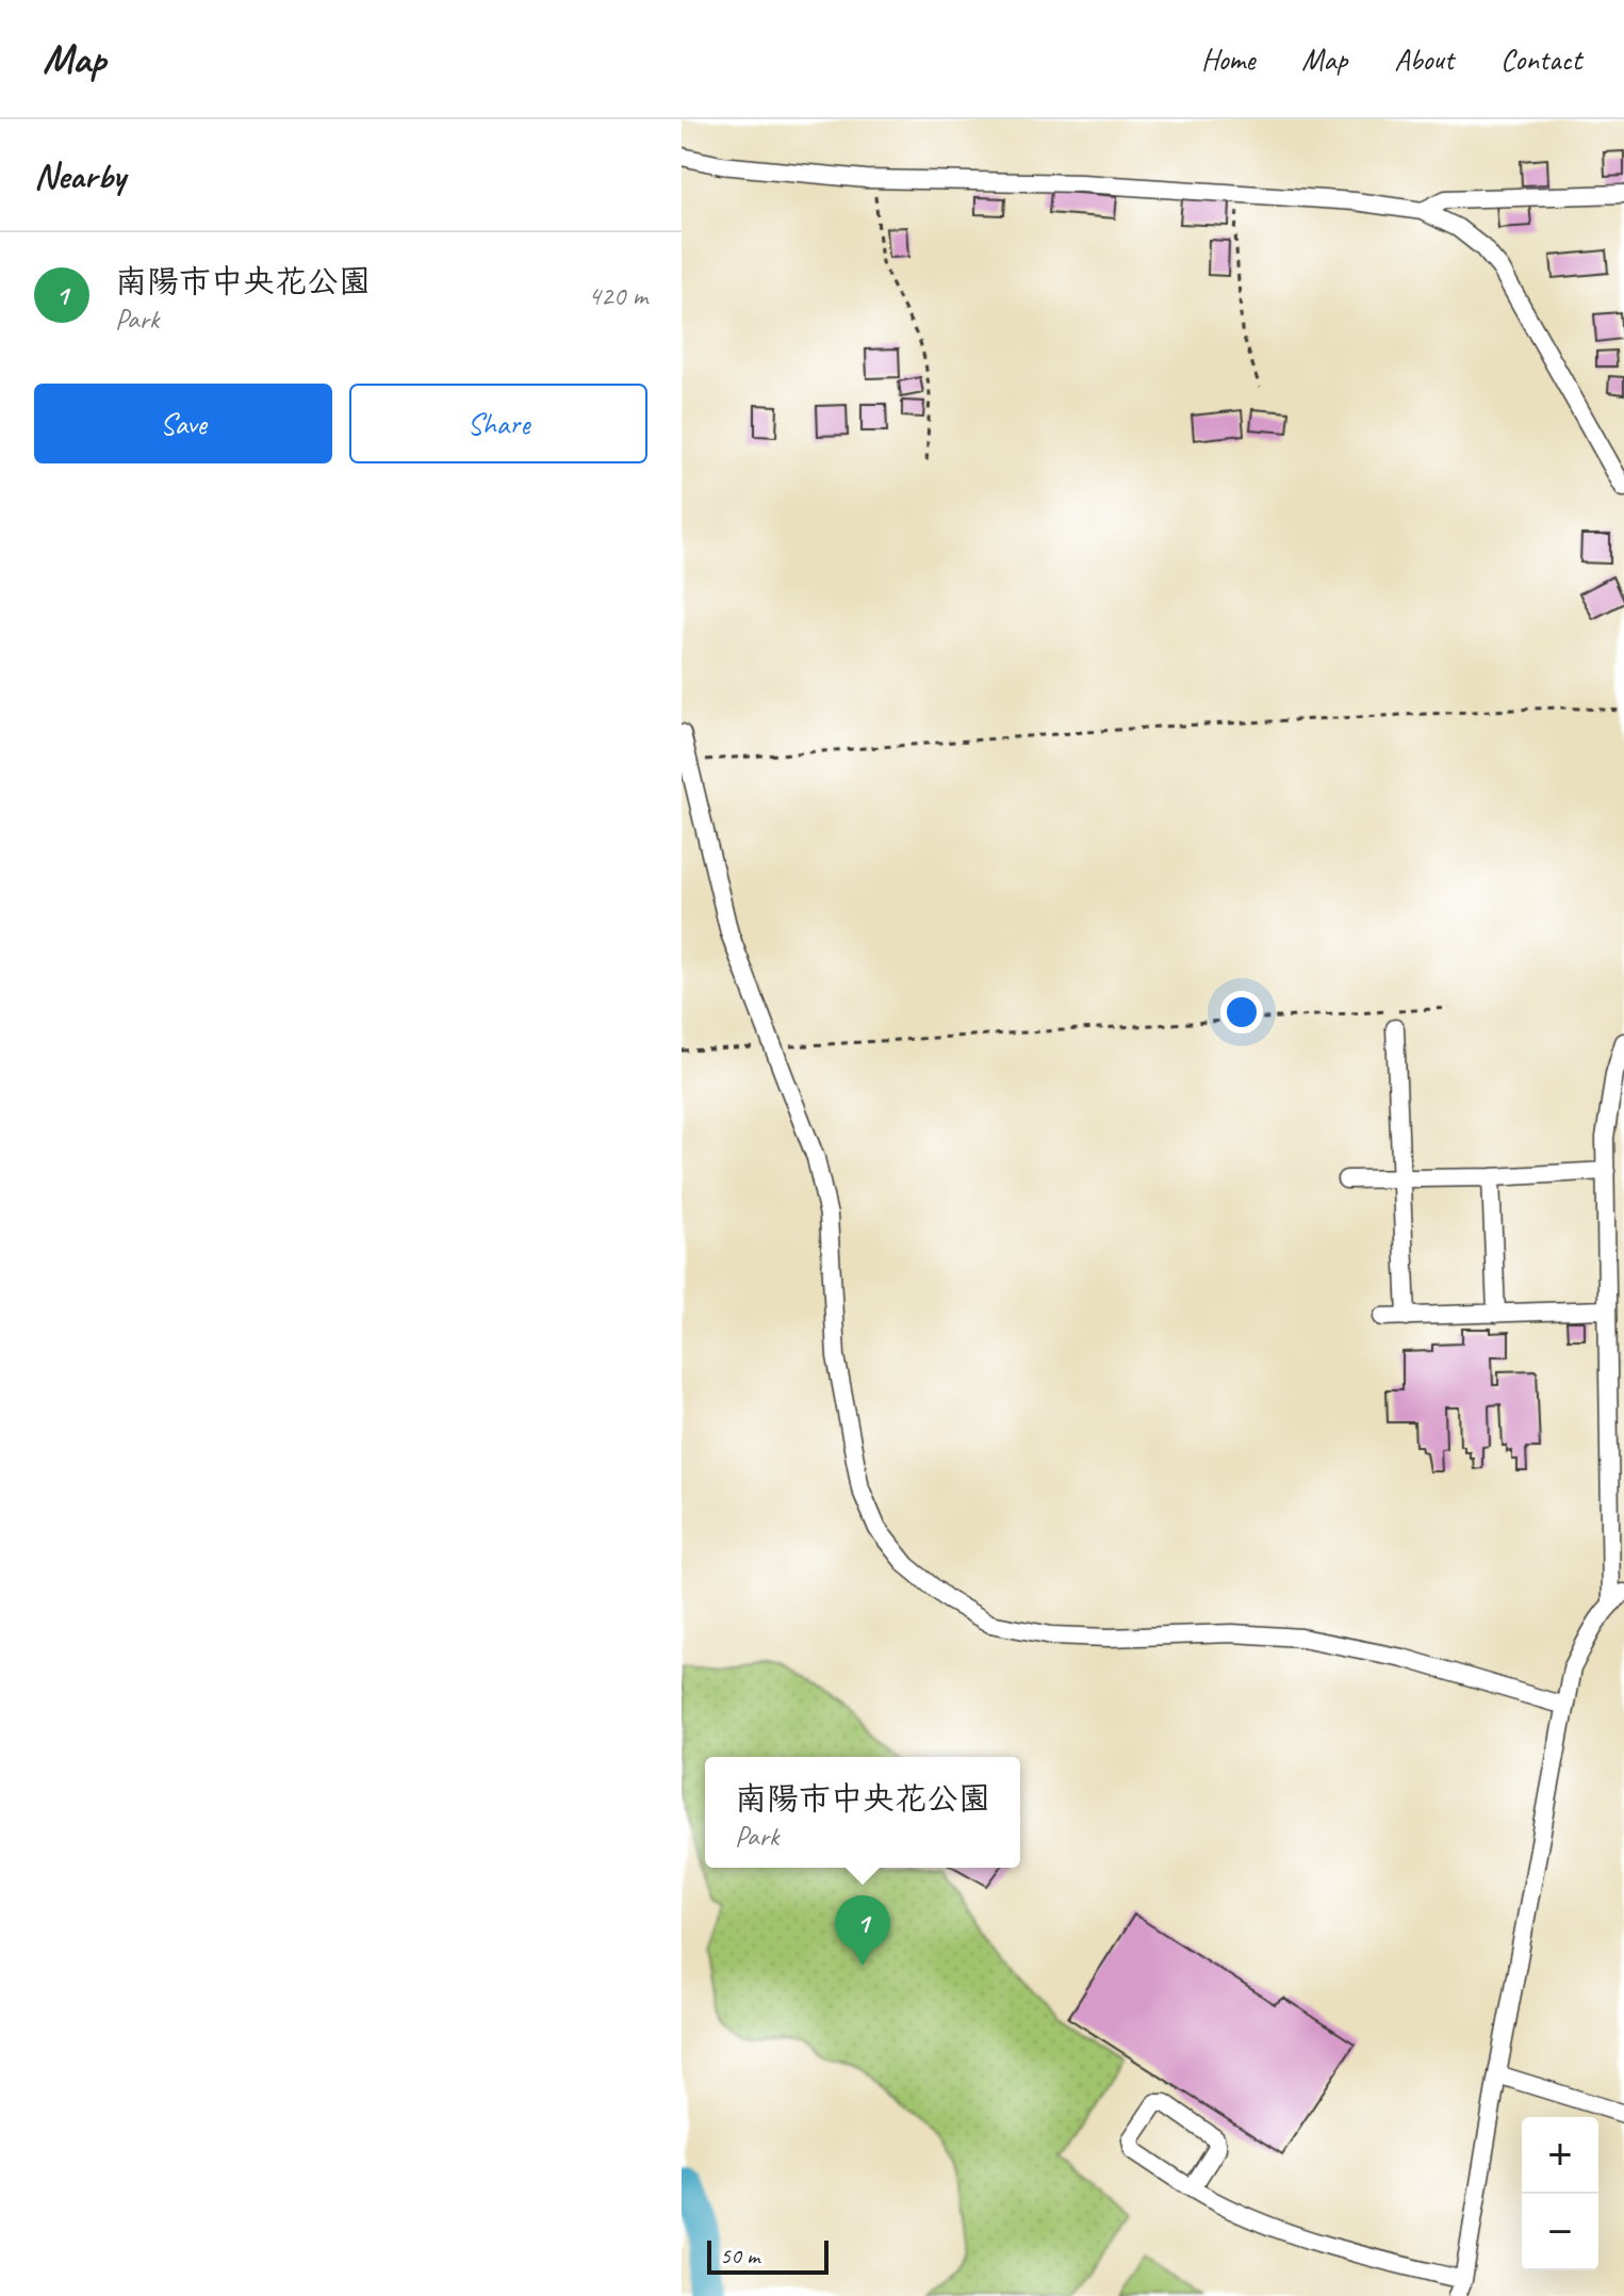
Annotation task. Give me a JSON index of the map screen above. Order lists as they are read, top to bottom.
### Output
{
  "scale_bar": "50 m",
  "page": {
    "header": "Map",
    "nav": [
      "Home",
      "Map",
      "About",
      "Contact"
    ],
    "heading": "Nearby",
    "list": [
      {
        "mark": "1",
        "name": "南陽市中央花公園",
        "note": "Park",
        "value": "420 m"
      }
    ],
    "buttons": ["Save", "Share"],
    "popup": ["南陽市中央花公園", "Park"],
    "pins": "1",
    "map_buttons": ["+", "−"],
    "scale": "50 m"
  }
}
